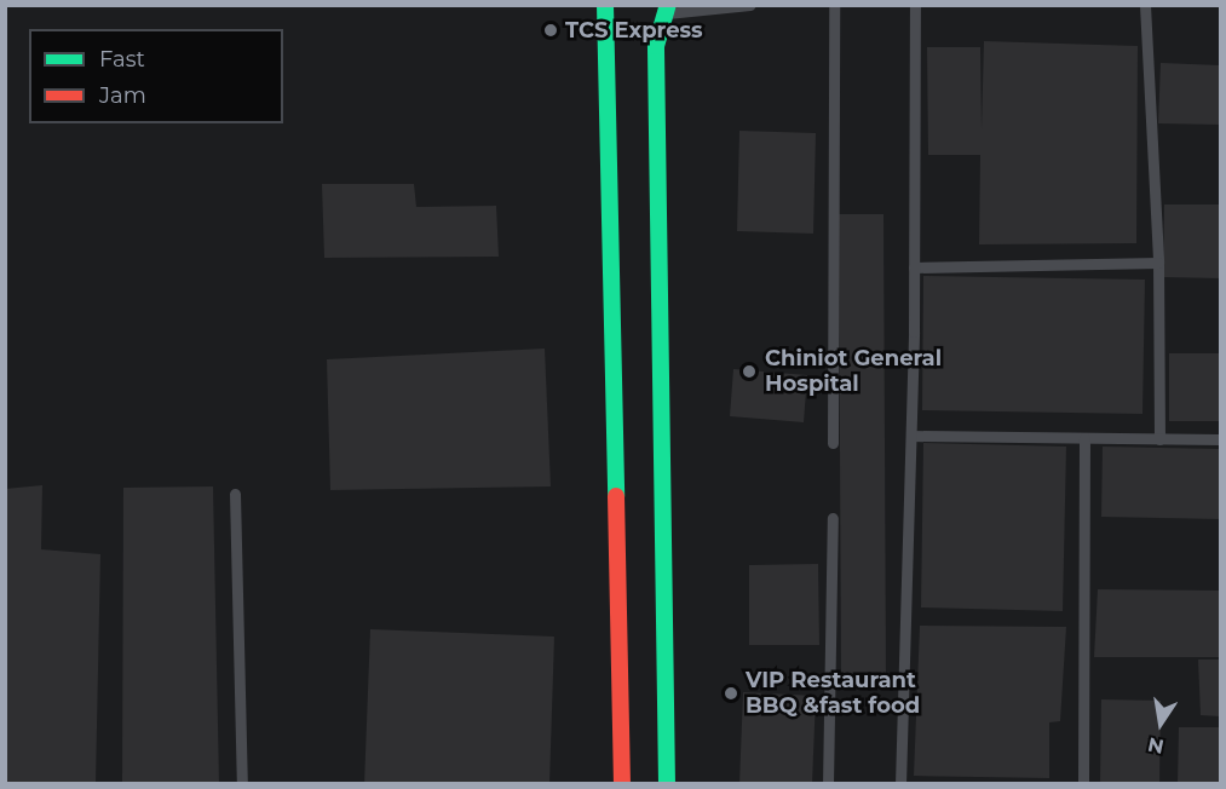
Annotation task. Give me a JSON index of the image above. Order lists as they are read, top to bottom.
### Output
{
  "places": ["TCS Express", "Chiniot General Hospital", "VIP Restaurant BBQ &fast food"],
  "legend": ["Fast", "Jam"],
  "north": "bottom"
}
